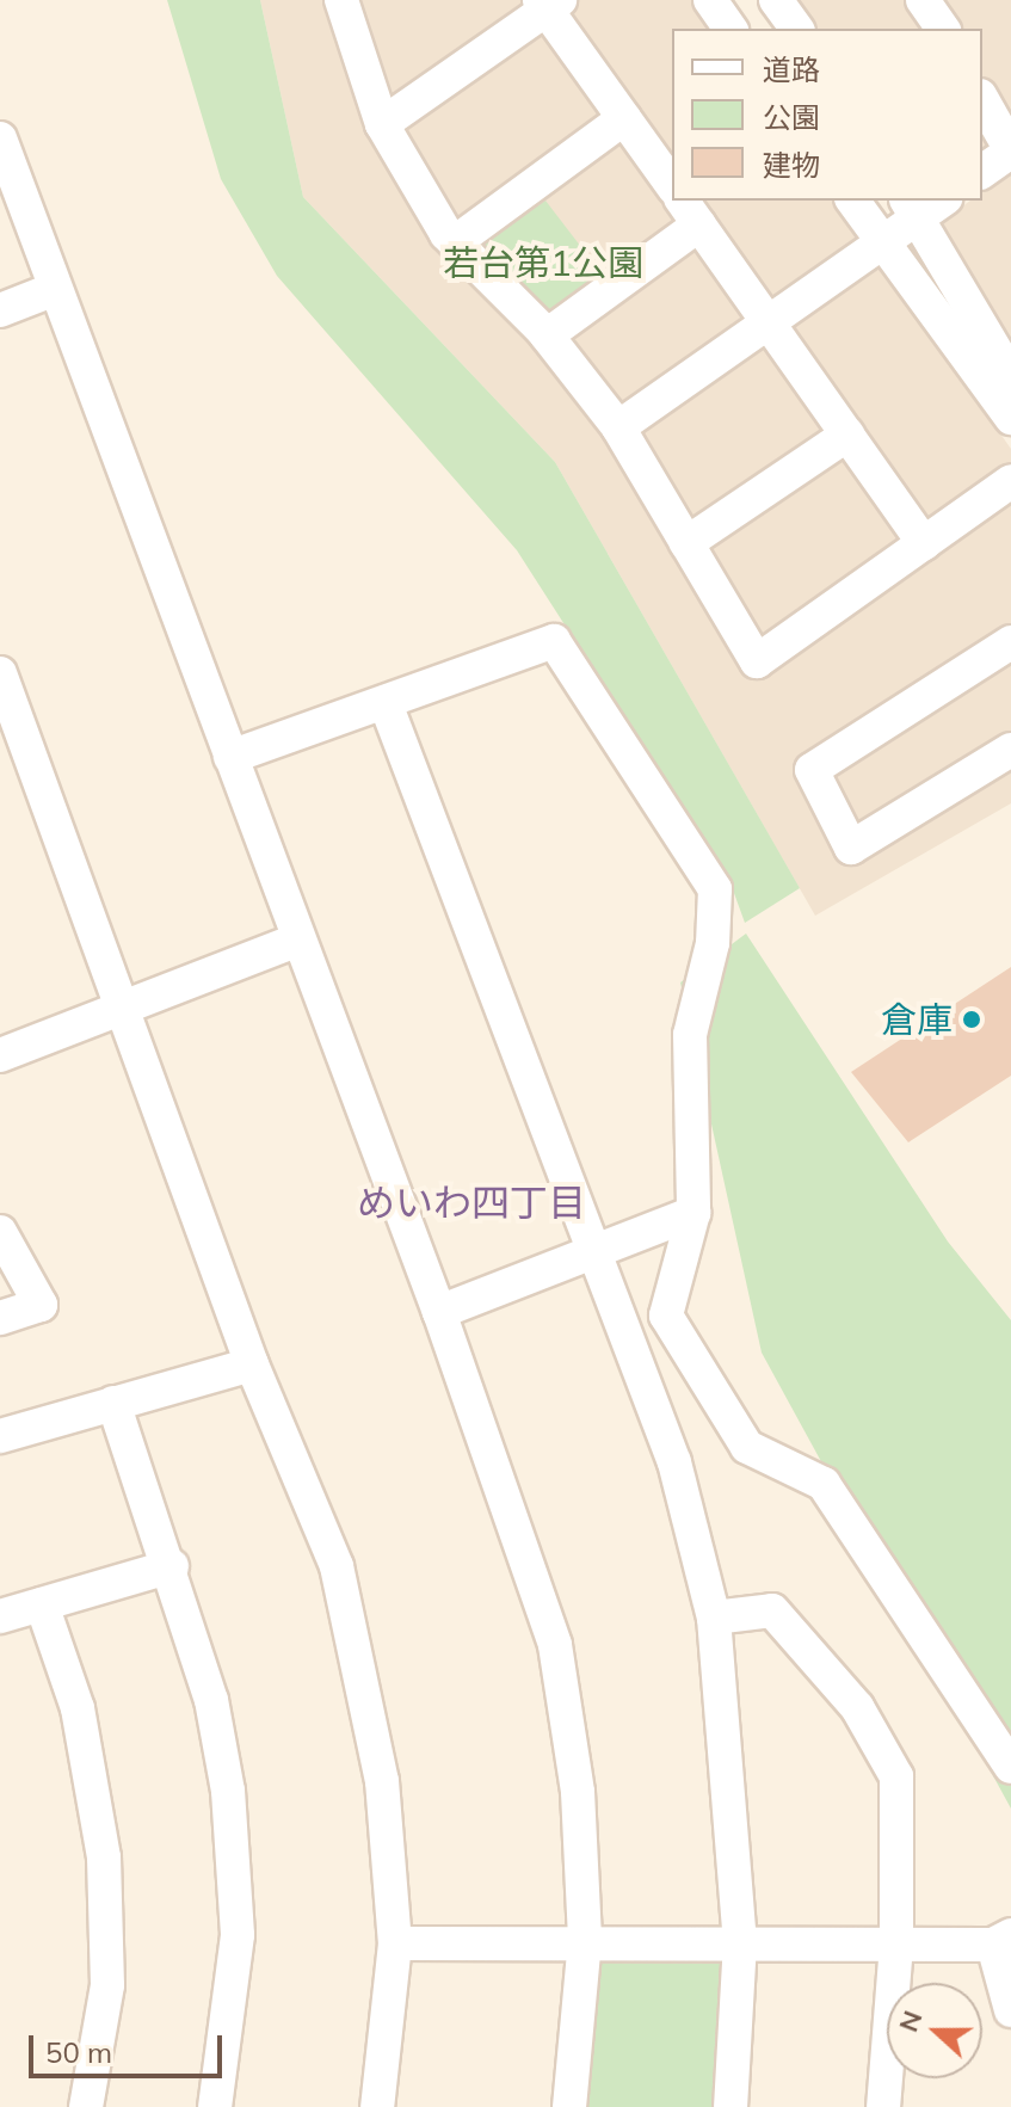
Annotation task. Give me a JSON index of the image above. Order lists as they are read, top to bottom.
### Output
{
  "districts": ["めいわ四丁目"],
  "parks": ["若台第1公園"],
  "places": ["倉庫"],
  "legend": ["道路", "公園", "建物"],
  "scale_bar": "50 m",
  "north": "left"
}
